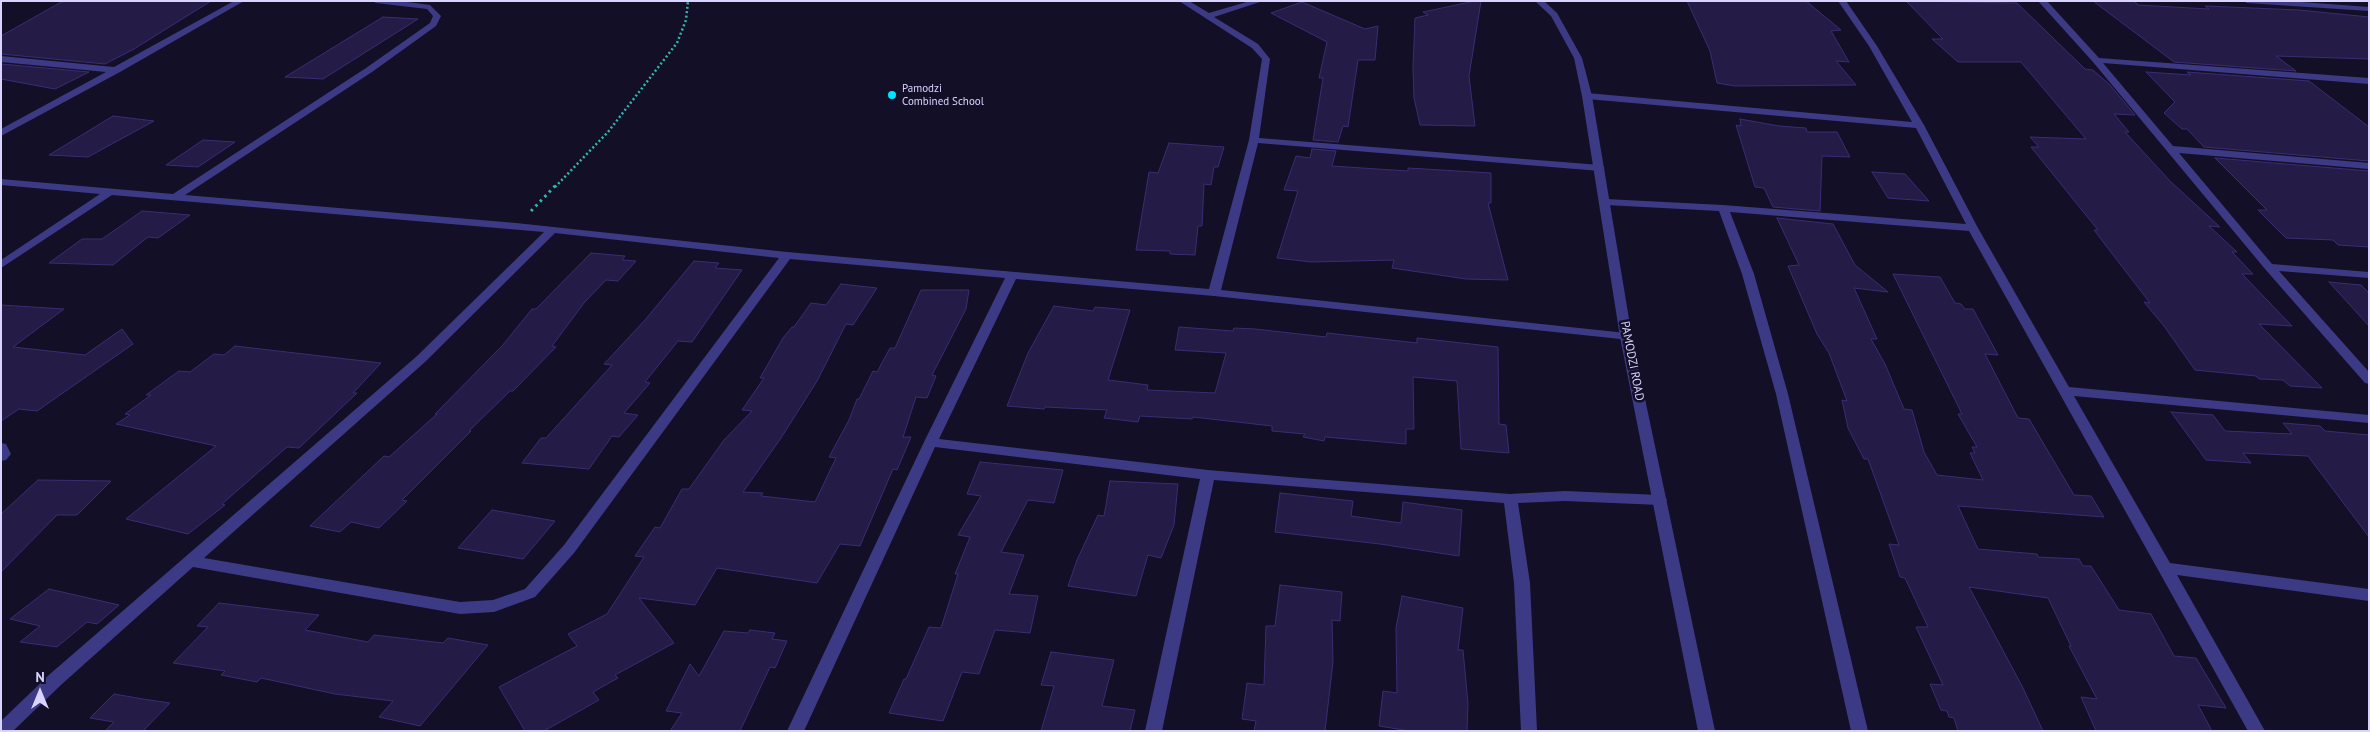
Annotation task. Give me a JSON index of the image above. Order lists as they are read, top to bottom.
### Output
{
  "streets": {
    "street": ["PAMODZI ROAD"]
  },
  "places": ["Pamodzi Combined School"],
  "north": "top"
}
